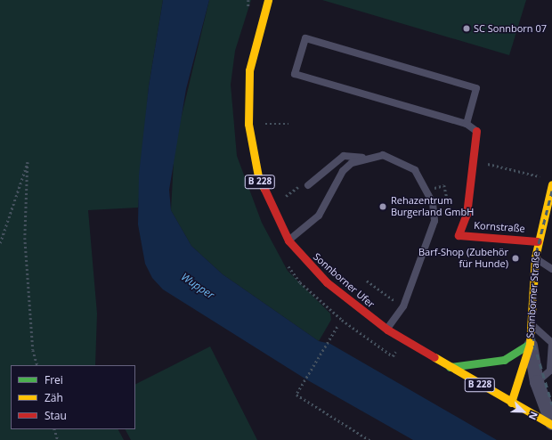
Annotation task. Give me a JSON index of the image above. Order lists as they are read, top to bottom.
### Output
{
  "streets": {
    "main road": [
      "B 228",
      "Kornstraße",
      "Sonnborner Ufer",
      "Sonnborner Straße"
    ]
  },
  "crossings": [
    ["Kornstraße", "Sonnborner Straße"],
    ["Sonnborner Ufer", "Sonnborner Straße"]
  ],
  "water": ["Wupper"],
  "places": ["SC Sonnborn 07", "Rehazentrum Burgerland GmbH", "Barf-Shop (Zubehör für Hunde)"],
  "legend": ["Frei", "Zäh", "Stau"],
  "north": "bottom right"
}
